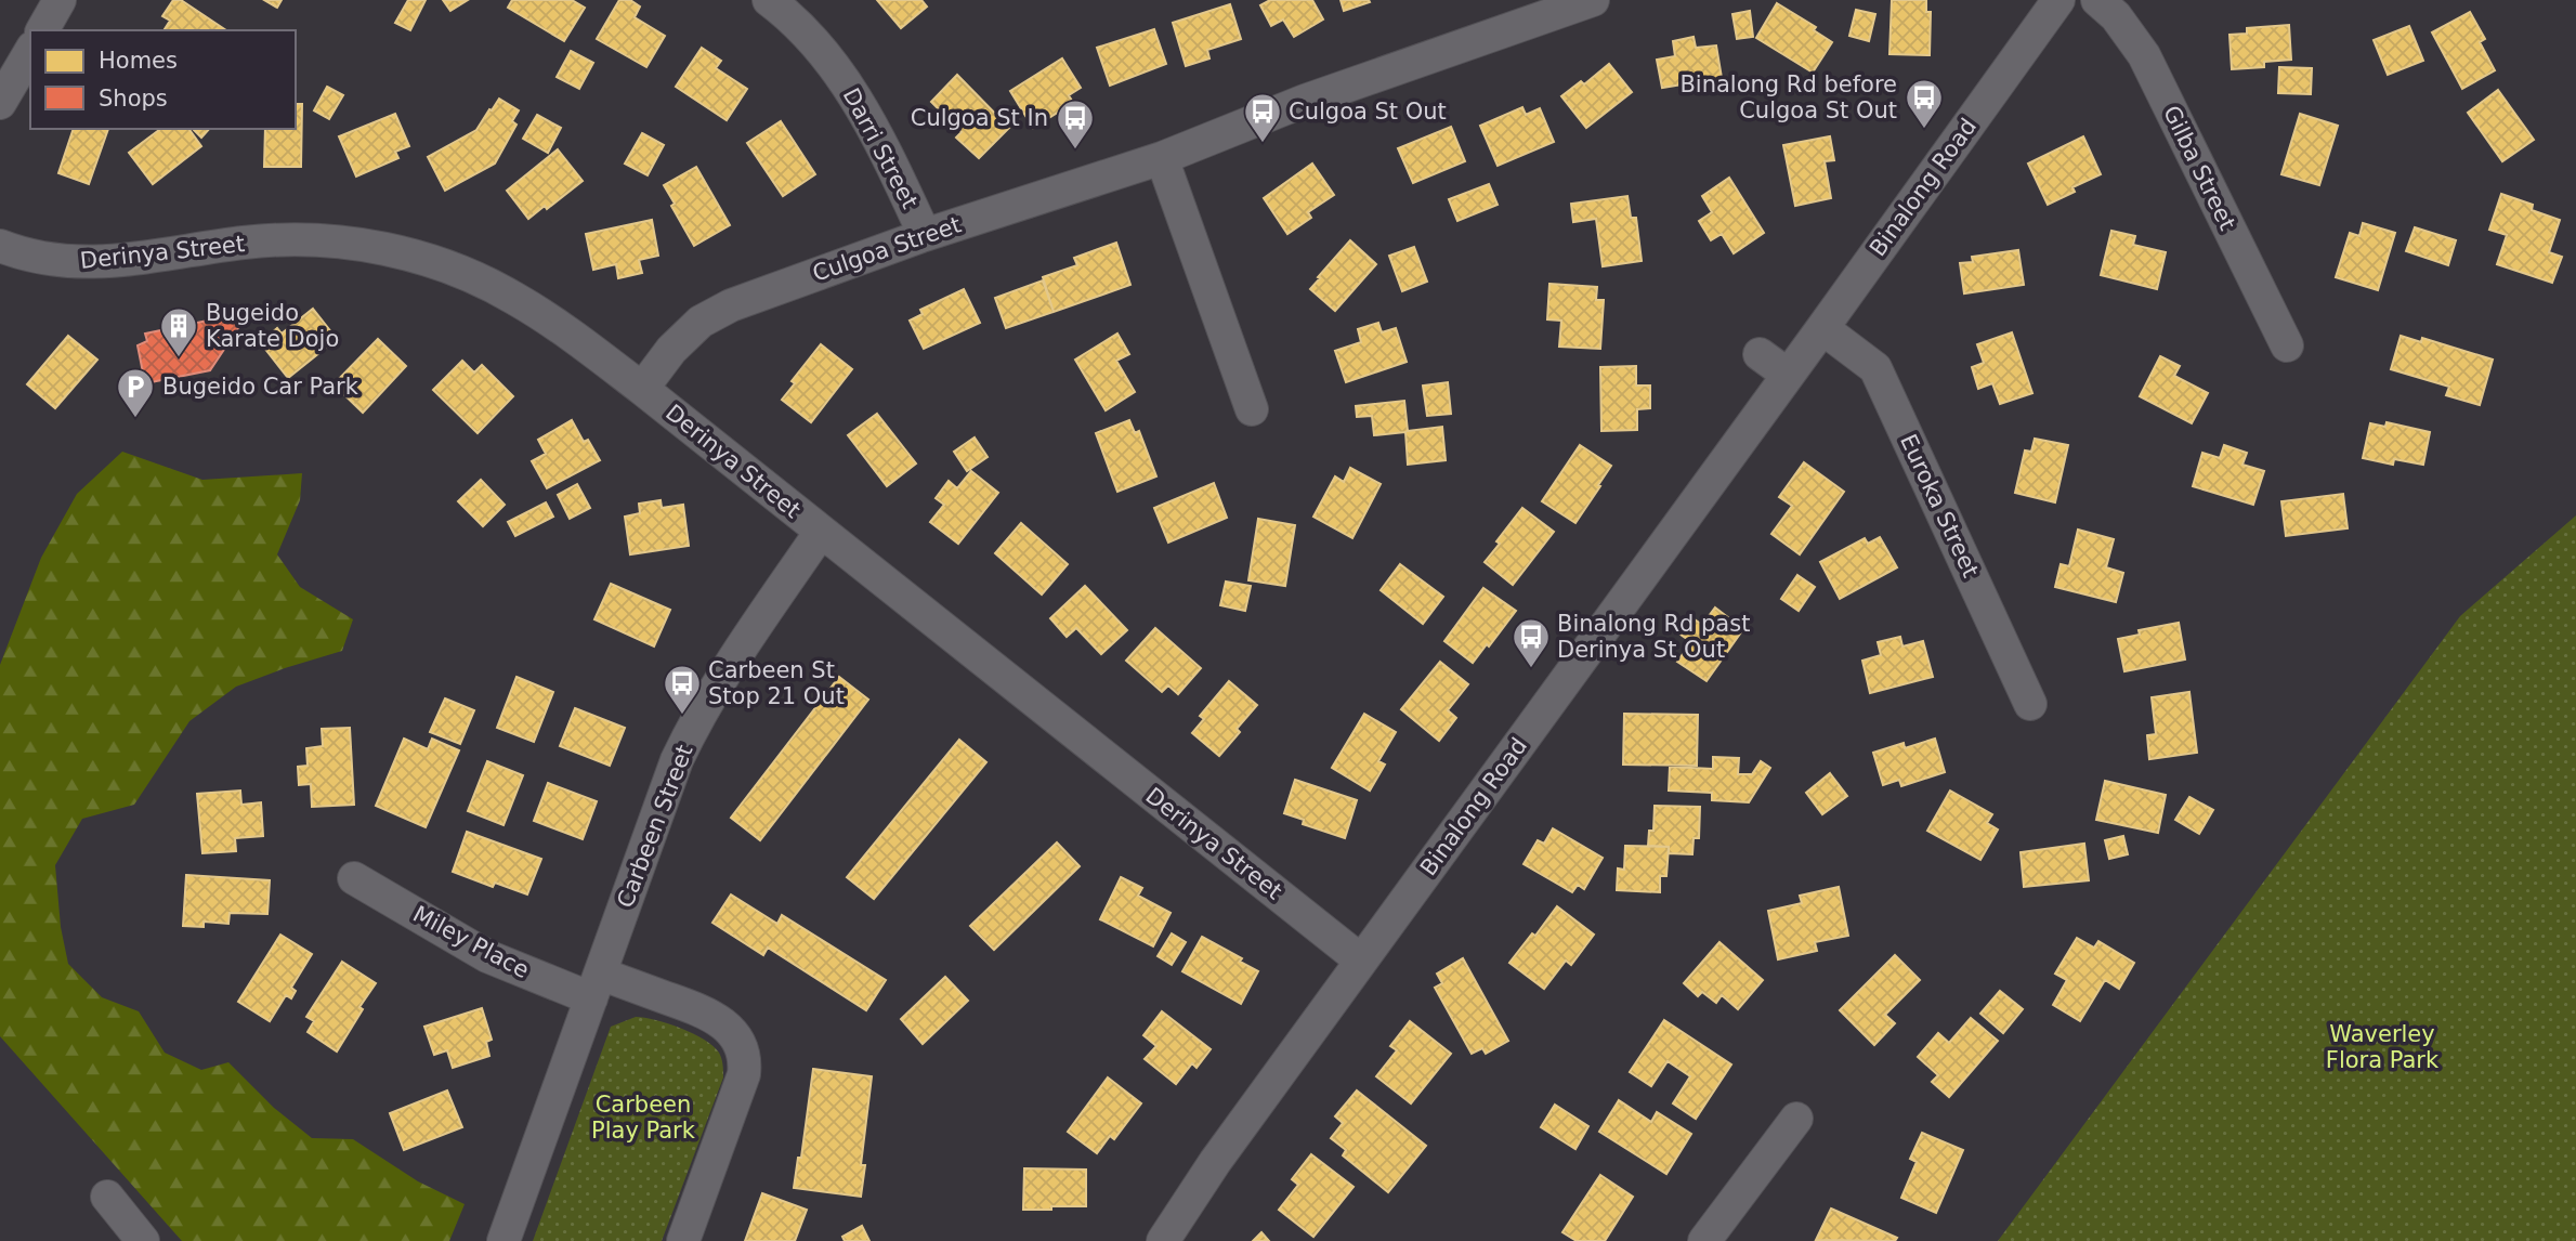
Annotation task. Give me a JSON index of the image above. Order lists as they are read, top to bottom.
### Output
{
  "streets": {
    "street": [
      "Darri Street",
      "Gilba Street",
      "Binalong Road",
      "Culgoa Street",
      "Derinya Street",
      "Euroka Street",
      "Carbeen Street",
      "Miley Place"
    ]
  },
  "crossings": [
    ["Darri Street", "Culgoa Street"],
    ["Binalong Road", "Derinya Street"],
    ["Binalong Road", "Euroka Street"],
    ["Culgoa Street", "Derinya Street"],
    ["Derinya Street", "Carbeen Street"],
    ["Carbeen Street", "Miley Place"]
  ],
  "parks": ["Waverley Flora Park", "Carbeen Play Park"],
  "places": {
    "bus stop": [
      "Binalong Rd before Culgoa St Out",
      "Culgoa St Out",
      "Culgoa St In",
      "Binalong Rd past Derinya St Out",
      "Carbeen St Stop 21 Out"
    ],
    "building": ["Bugeido Karate Dojo"],
    "parking": ["Bugeido Car Park"]
  },
  "legend": ["Homes", "Shops"]
}
